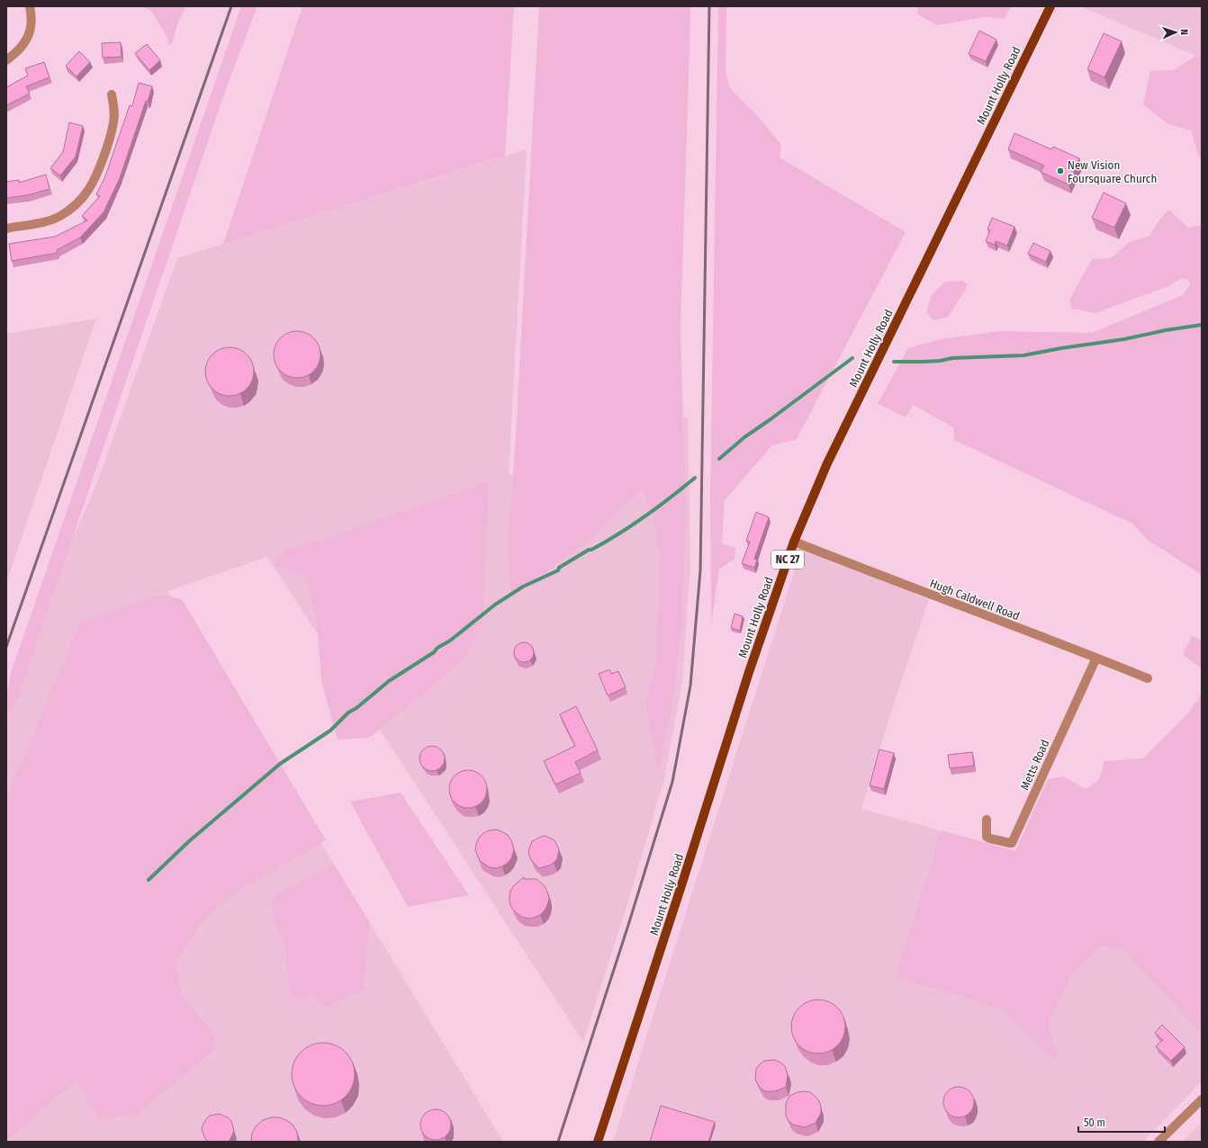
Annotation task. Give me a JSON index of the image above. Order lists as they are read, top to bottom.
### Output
{
  "streets": {
    "main road": ["Mount Holly Road", "NC 27"],
    "street": ["Hugh Caldwell Road", "Metts Road"]
  },
  "crossings": [
    ["Mount Holly Road", "Hugh Caldwell Road"],
    ["Hugh Caldwell Road", "Metts Road"]
  ],
  "places": ["New Vision Foursquare Church"],
  "scale_bar": "50 m",
  "north": "right"
}
